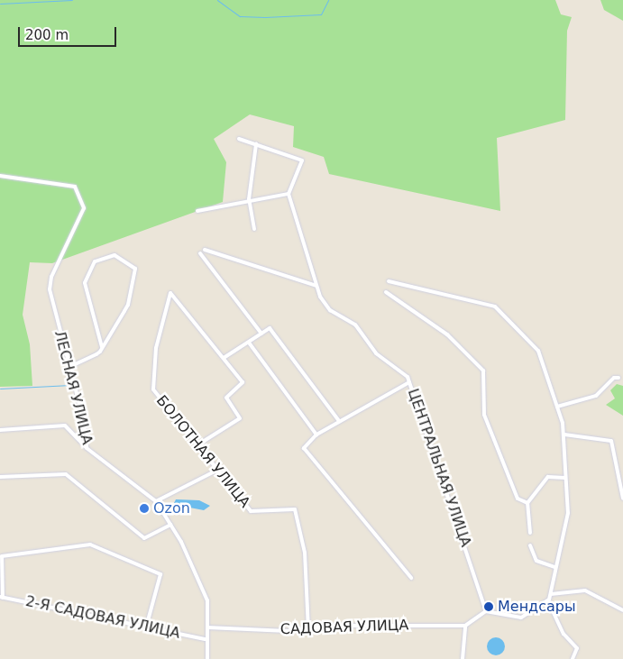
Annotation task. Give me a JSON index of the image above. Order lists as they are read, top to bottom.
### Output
{
  "streets": {
    "street": [
      "ЛЕСНАЯ УЛИЦА",
      "БОЛОТНАЯ УЛИЦА",
      "ЦЕНТРАЛЬНАЯ УЛИЦА",
      "2-Я САДОВАЯ УЛИЦА",
      "САДОВАЯ УЛИЦА"
    ]
  },
  "crossings": [
    ["ЛЕСНАЯ УЛИЦА", "САДОВАЯ УЛИЦА"],
    ["БОЛОТНАЯ УЛИЦА", "САДОВАЯ УЛИЦА"]
  ],
  "places": ["Ozon", "Мендсары"],
  "scale_bar": "200 m"
}
